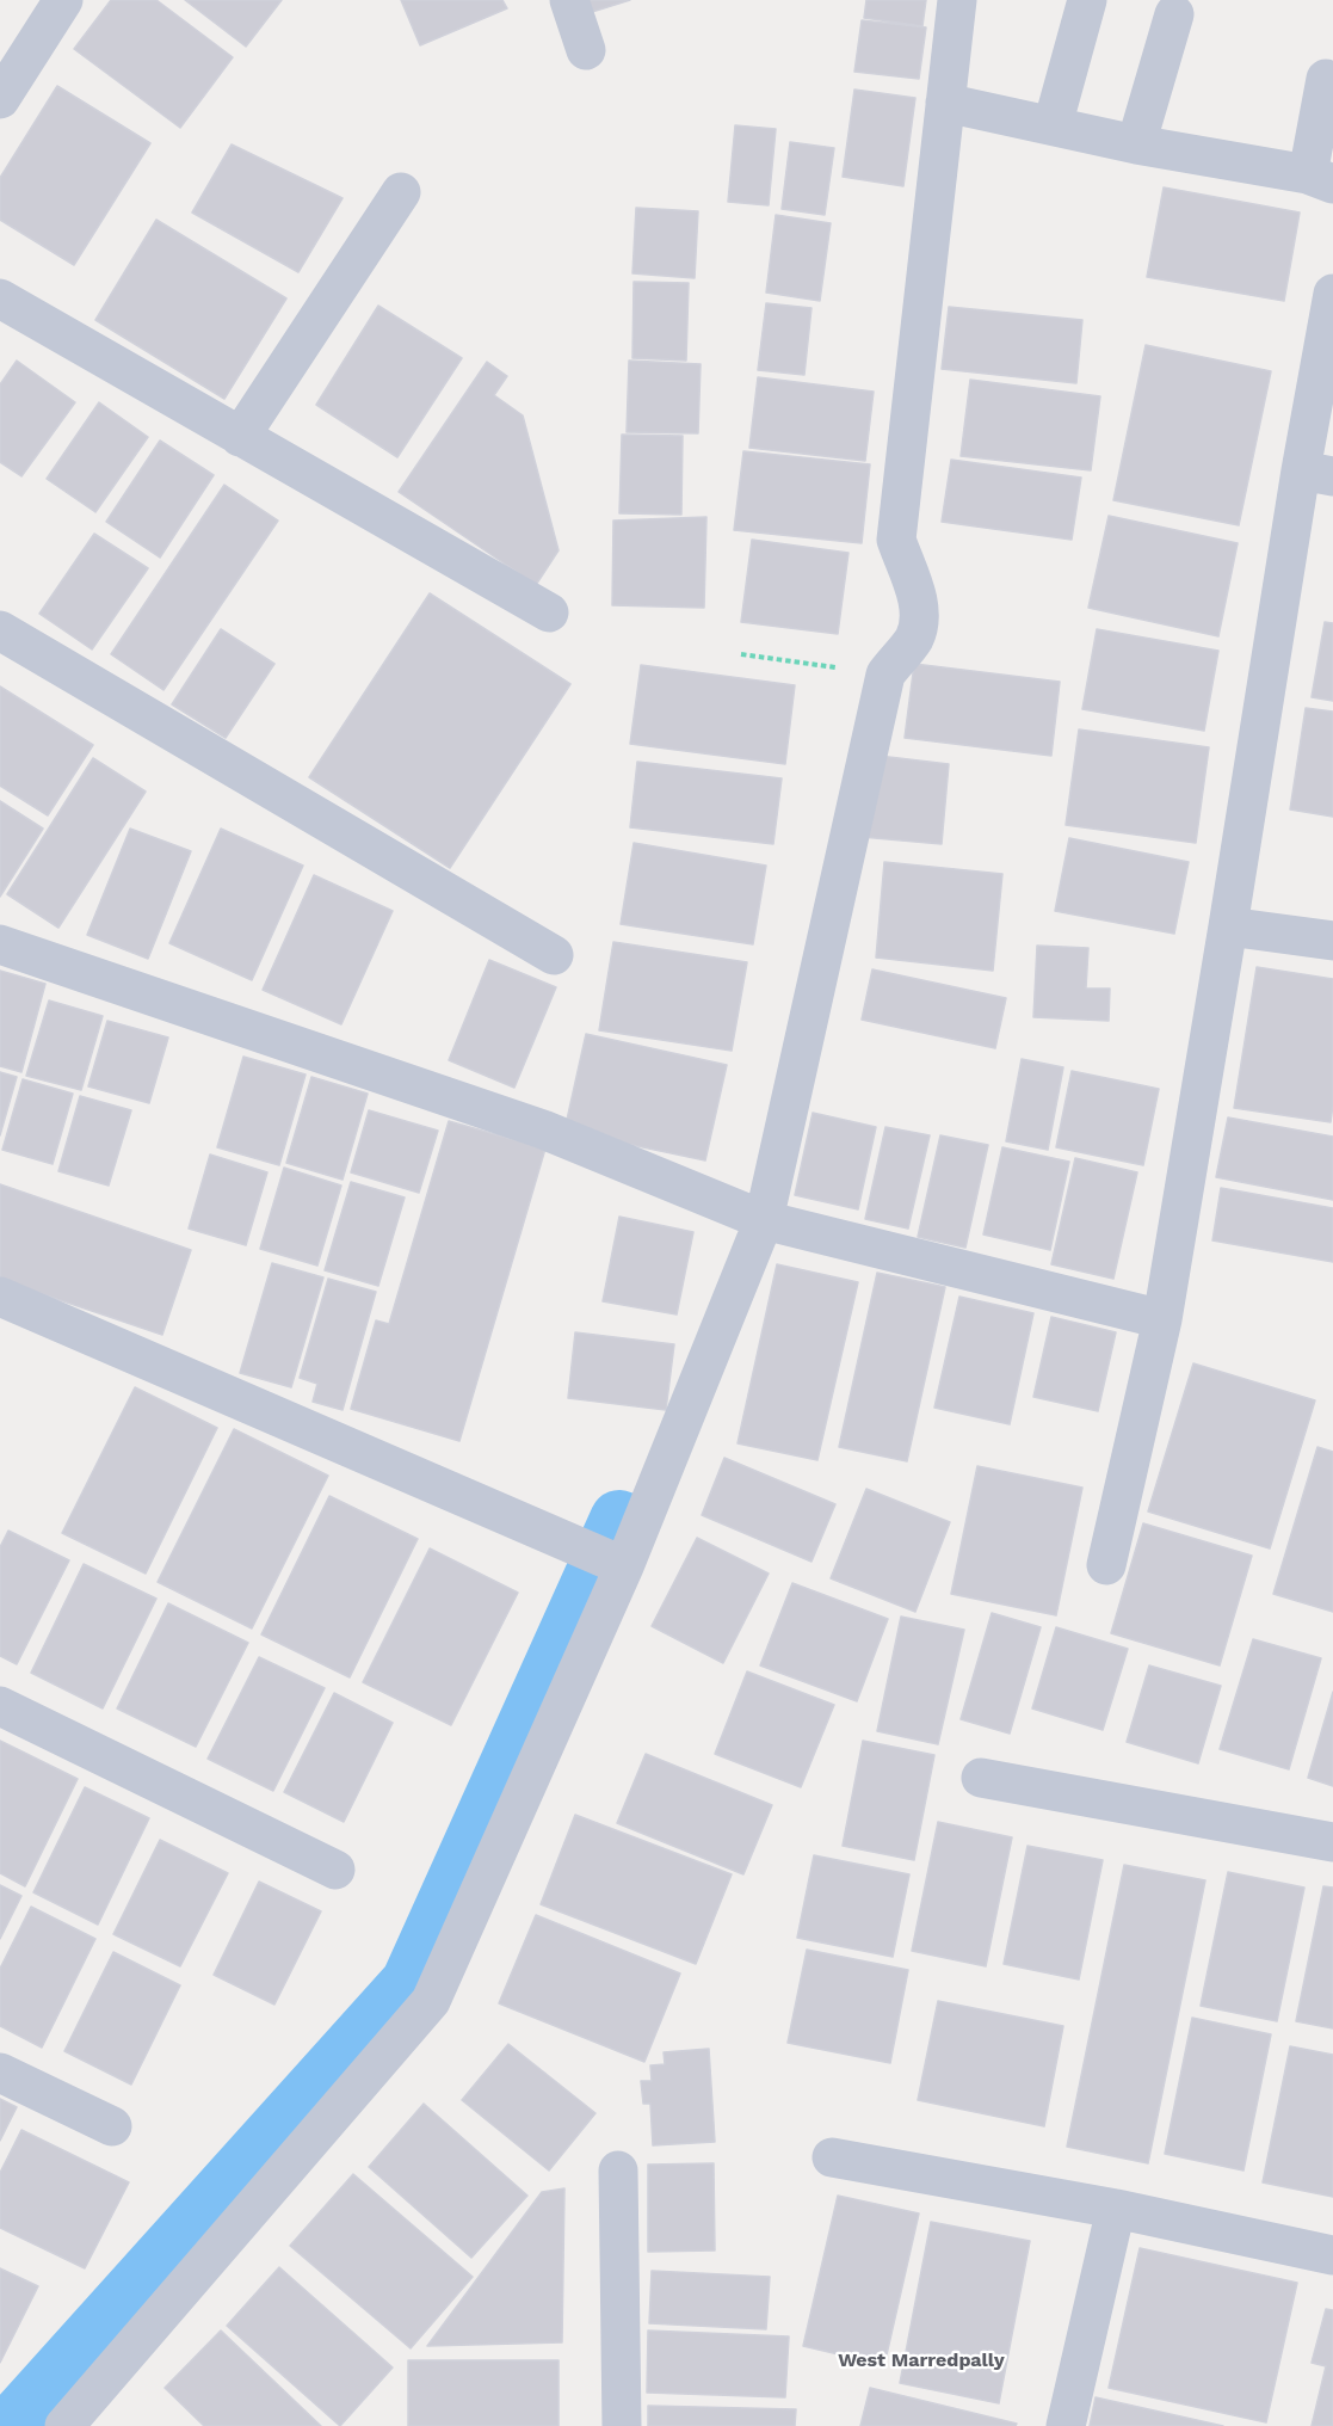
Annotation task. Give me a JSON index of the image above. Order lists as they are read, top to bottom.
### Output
{
  "districts": ["West Marredpally"]
}
